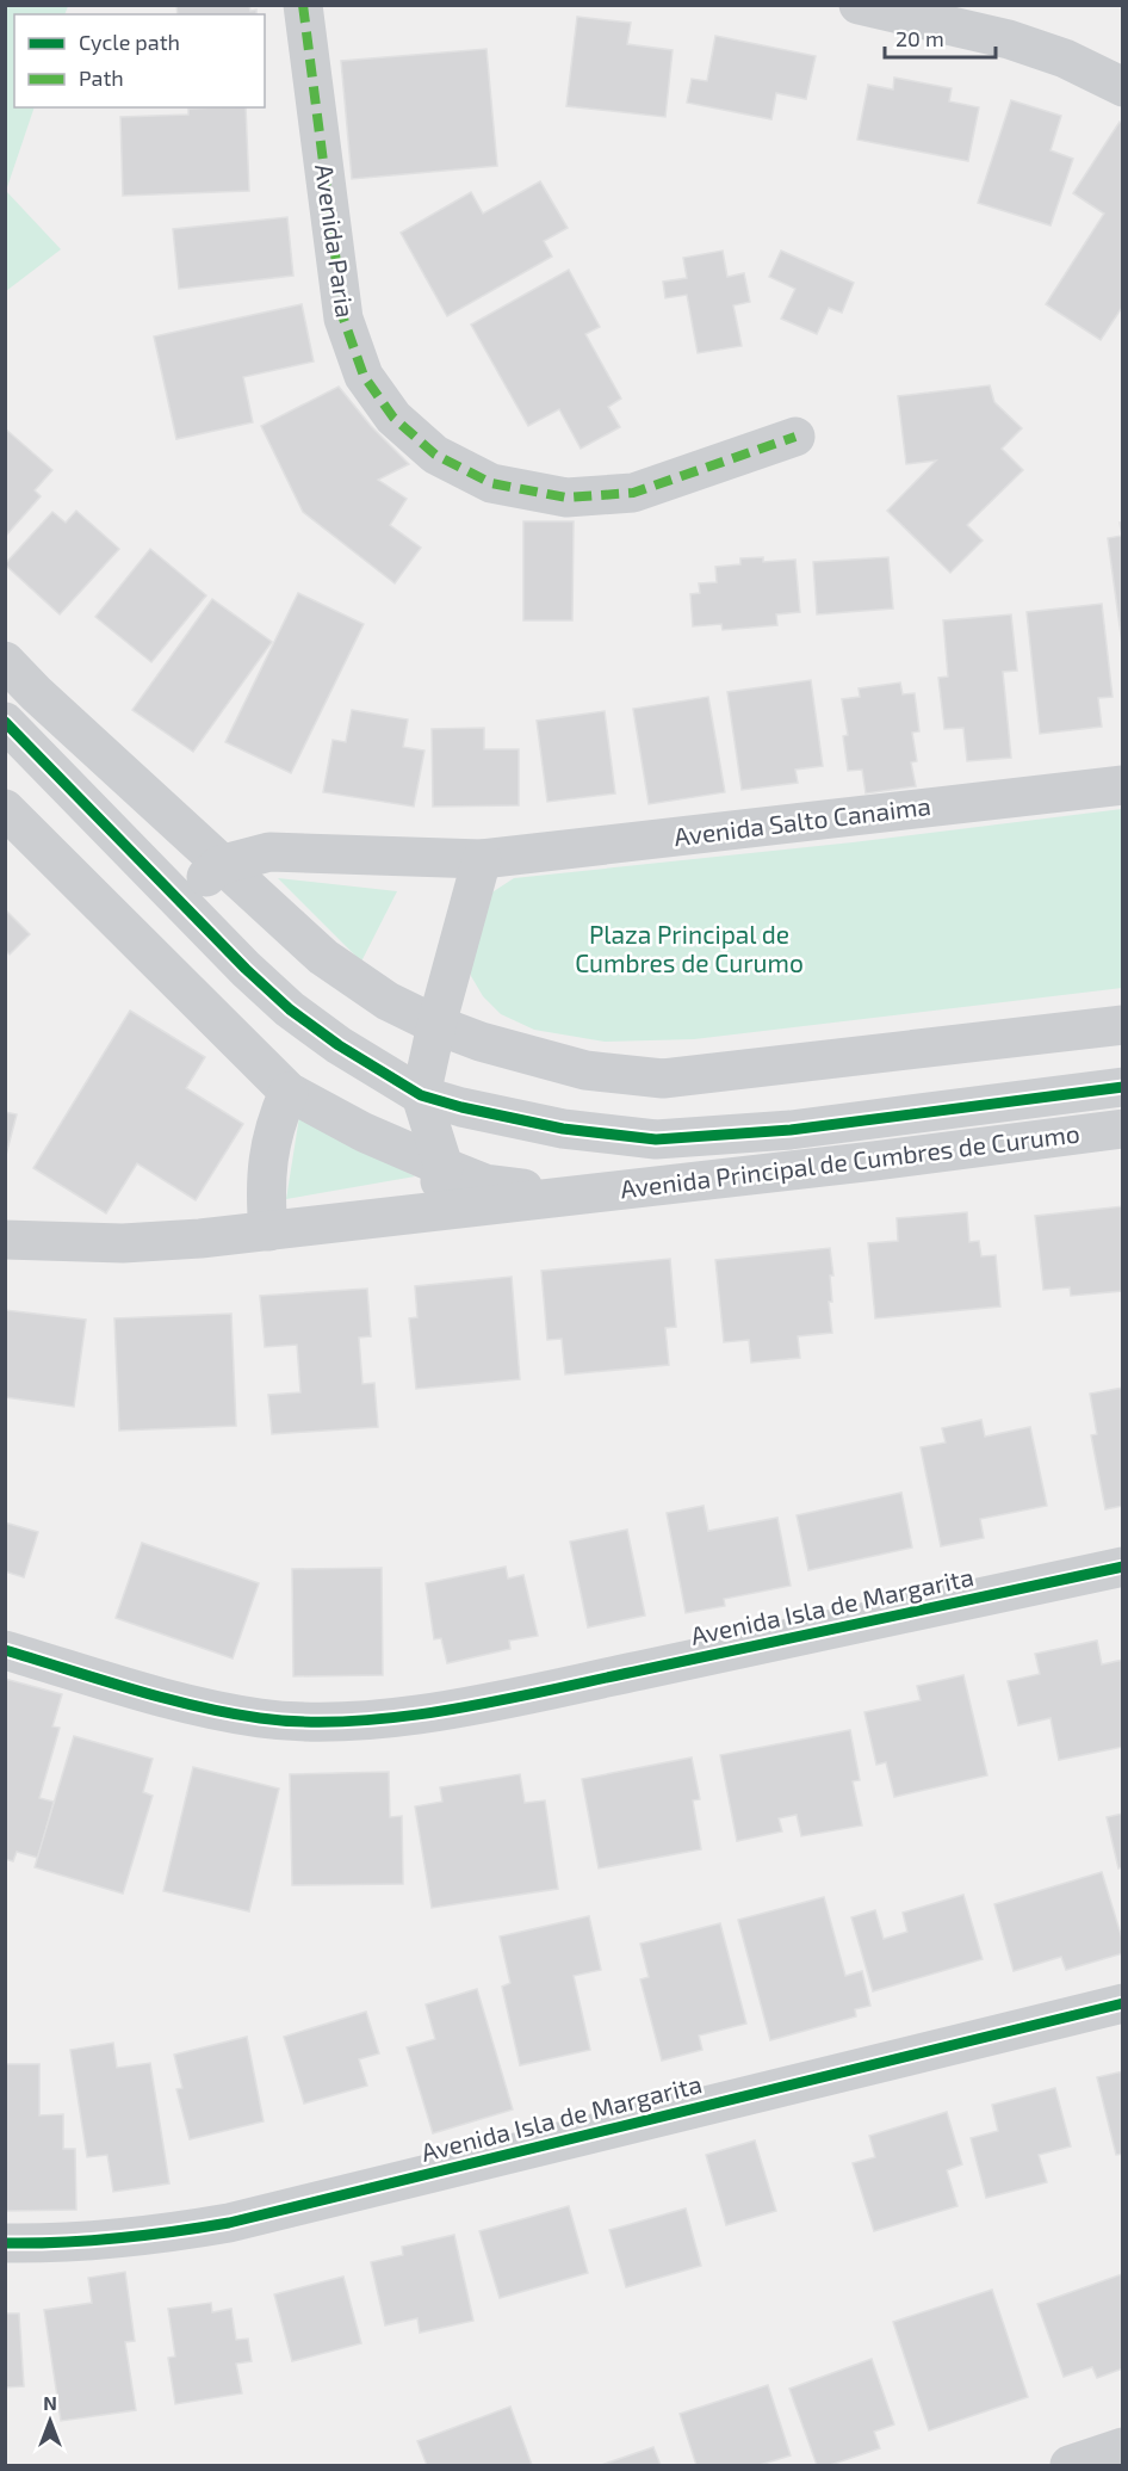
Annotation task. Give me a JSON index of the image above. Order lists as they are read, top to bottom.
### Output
{
  "streets": {
    "street": [
      "Avenida Paria",
      "Avenida Salto Canaima",
      "Avenida Principal de Cumbres de Curumo",
      "Avenida Isla de Margarita"
    ]
  },
  "crossings": [
    ["Avenida Salto Canaima", "Avenida Principal de Cumbres de Curumo"]
  ],
  "parks": ["Plaza Principal de Cumbres de Curumo"],
  "legend": ["Cycle path", "Path"],
  "scale_bar": "20 m",
  "north": "top"
}
